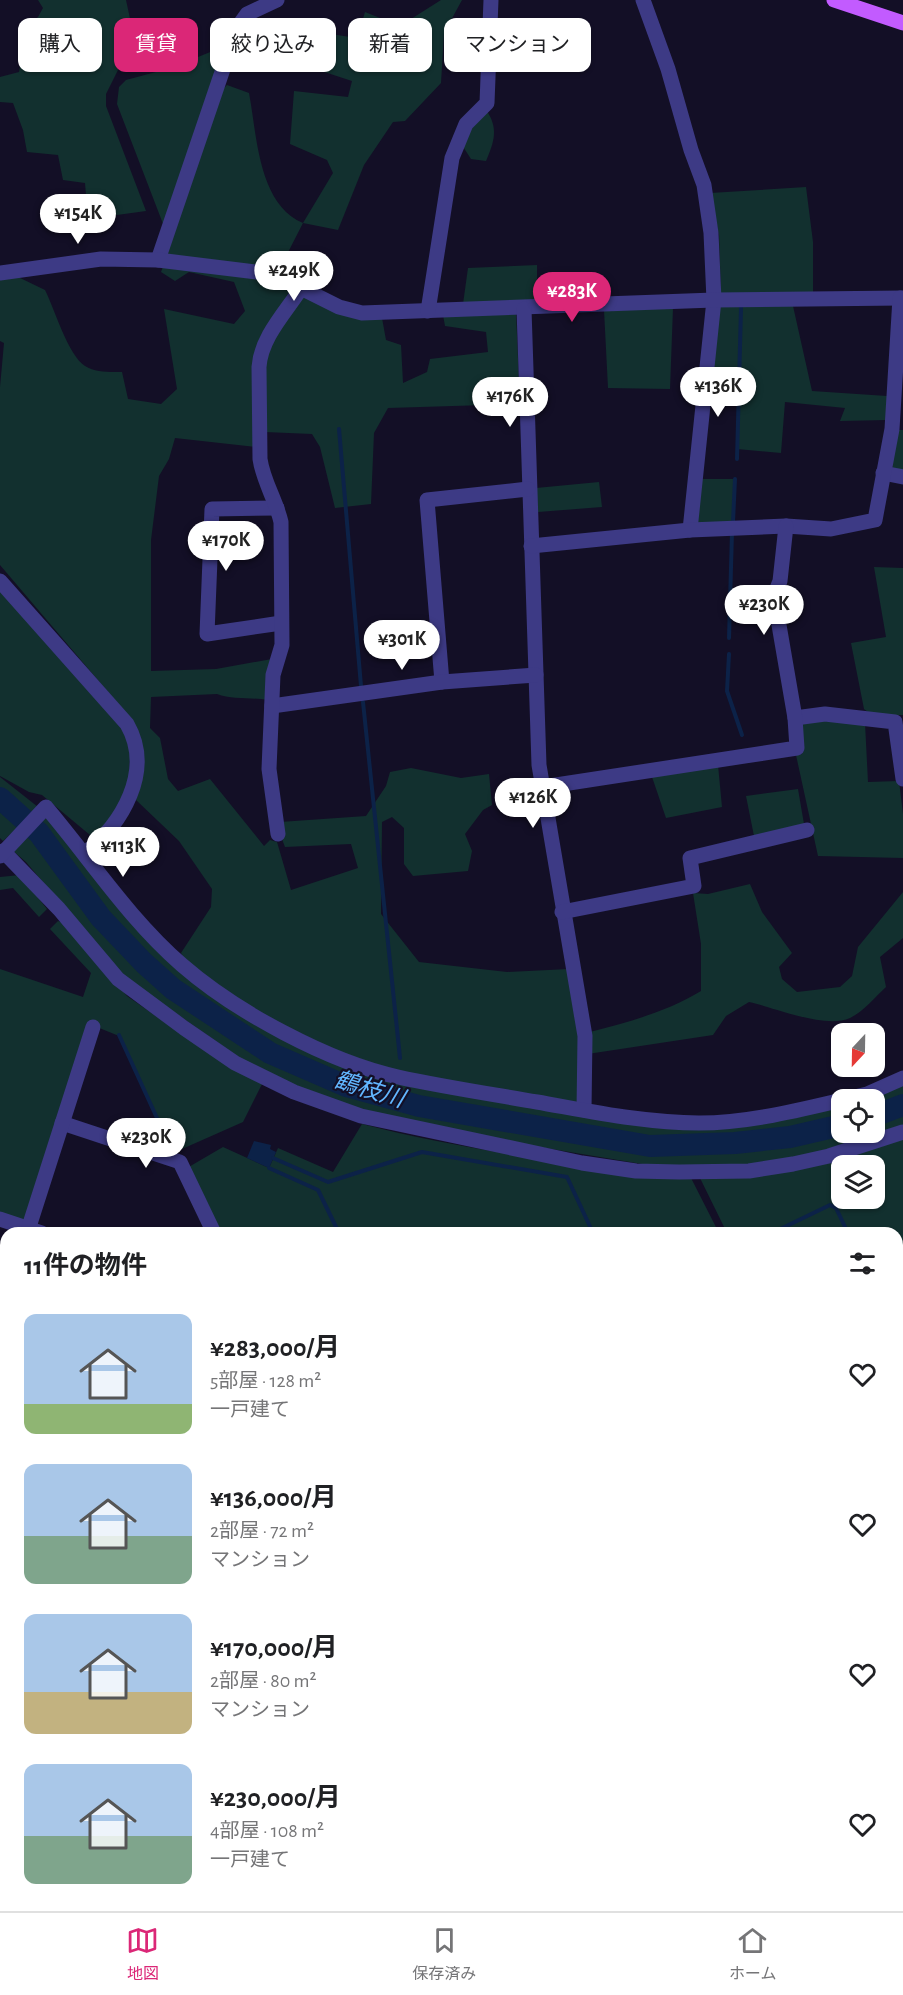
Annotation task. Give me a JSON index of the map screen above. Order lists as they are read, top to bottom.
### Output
{
  "water": ["鶴枝川"],
  "north": "bottom",
  "page": {
    "chip": [
      "購入",
      "賃貸",
      "絞り込み",
      "新着",
      "マンション"
    ],
    "price": [
      "¥154K",
      "¥249K",
      "¥283K",
      "¥136K",
      "¥176K",
      "¥170K",
      "¥230K",
      "¥301K",
      "¥126K",
      "¥113K",
      "¥230K"
    ],
    "heading": "11件の物件",
    "list": [
      {
        "name": "¥283,000/月",
        "note": "5部屋 · 128 m² · 一戸建て"
      },
      {
        "name": "¥136,000/月",
        "note": "2部屋 · 72 m² · マンション"
      },
      {
        "name": "¥170,000/月",
        "note": "2部屋 · 80 m² · マンション"
      },
      {
        "name": "¥230,000/月",
        "note": "4部屋 · 108 m² · 一戸建て"
      }
    ],
    "tabs": ["地図", "保存済み", "ホーム"]
  }
}
